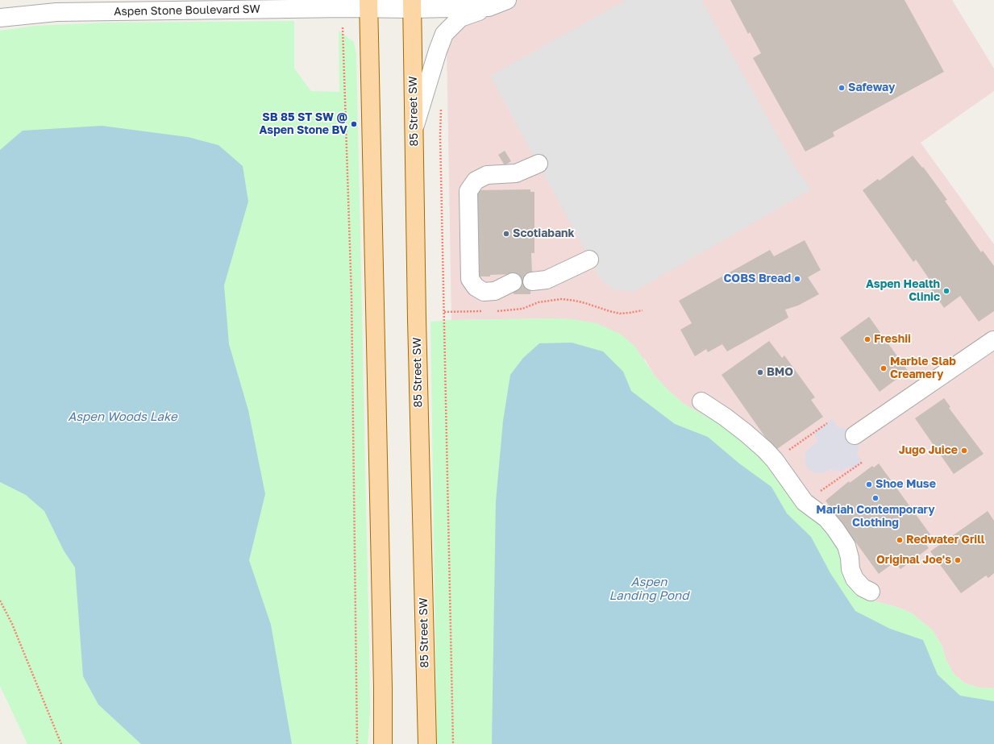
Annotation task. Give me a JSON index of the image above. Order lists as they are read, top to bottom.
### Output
{
  "streets": {
    "main road": ["85 Street SW"],
    "street": ["Aspen Stone Boulevard SW"]
  },
  "crossings": [
    ["Aspen Stone Boulevard SW", "85 Street SW"]
  ],
  "water": ["Aspen Woods Lake", "Aspen Landing Pond"],
  "places": [
    "Safeway",
    "SB 85 ST SW @ Aspen Stone BV",
    "Scotiabank",
    "COBS Bread",
    "Aspen Health Clinic",
    "Freshii",
    "Marble Slab Creamery",
    "BMO",
    "Jugo Juice",
    "Shoe Muse",
    "Mariah Contemporary Clothing",
    "Redwater Grill",
    "Original Joe's"
  ]
}
